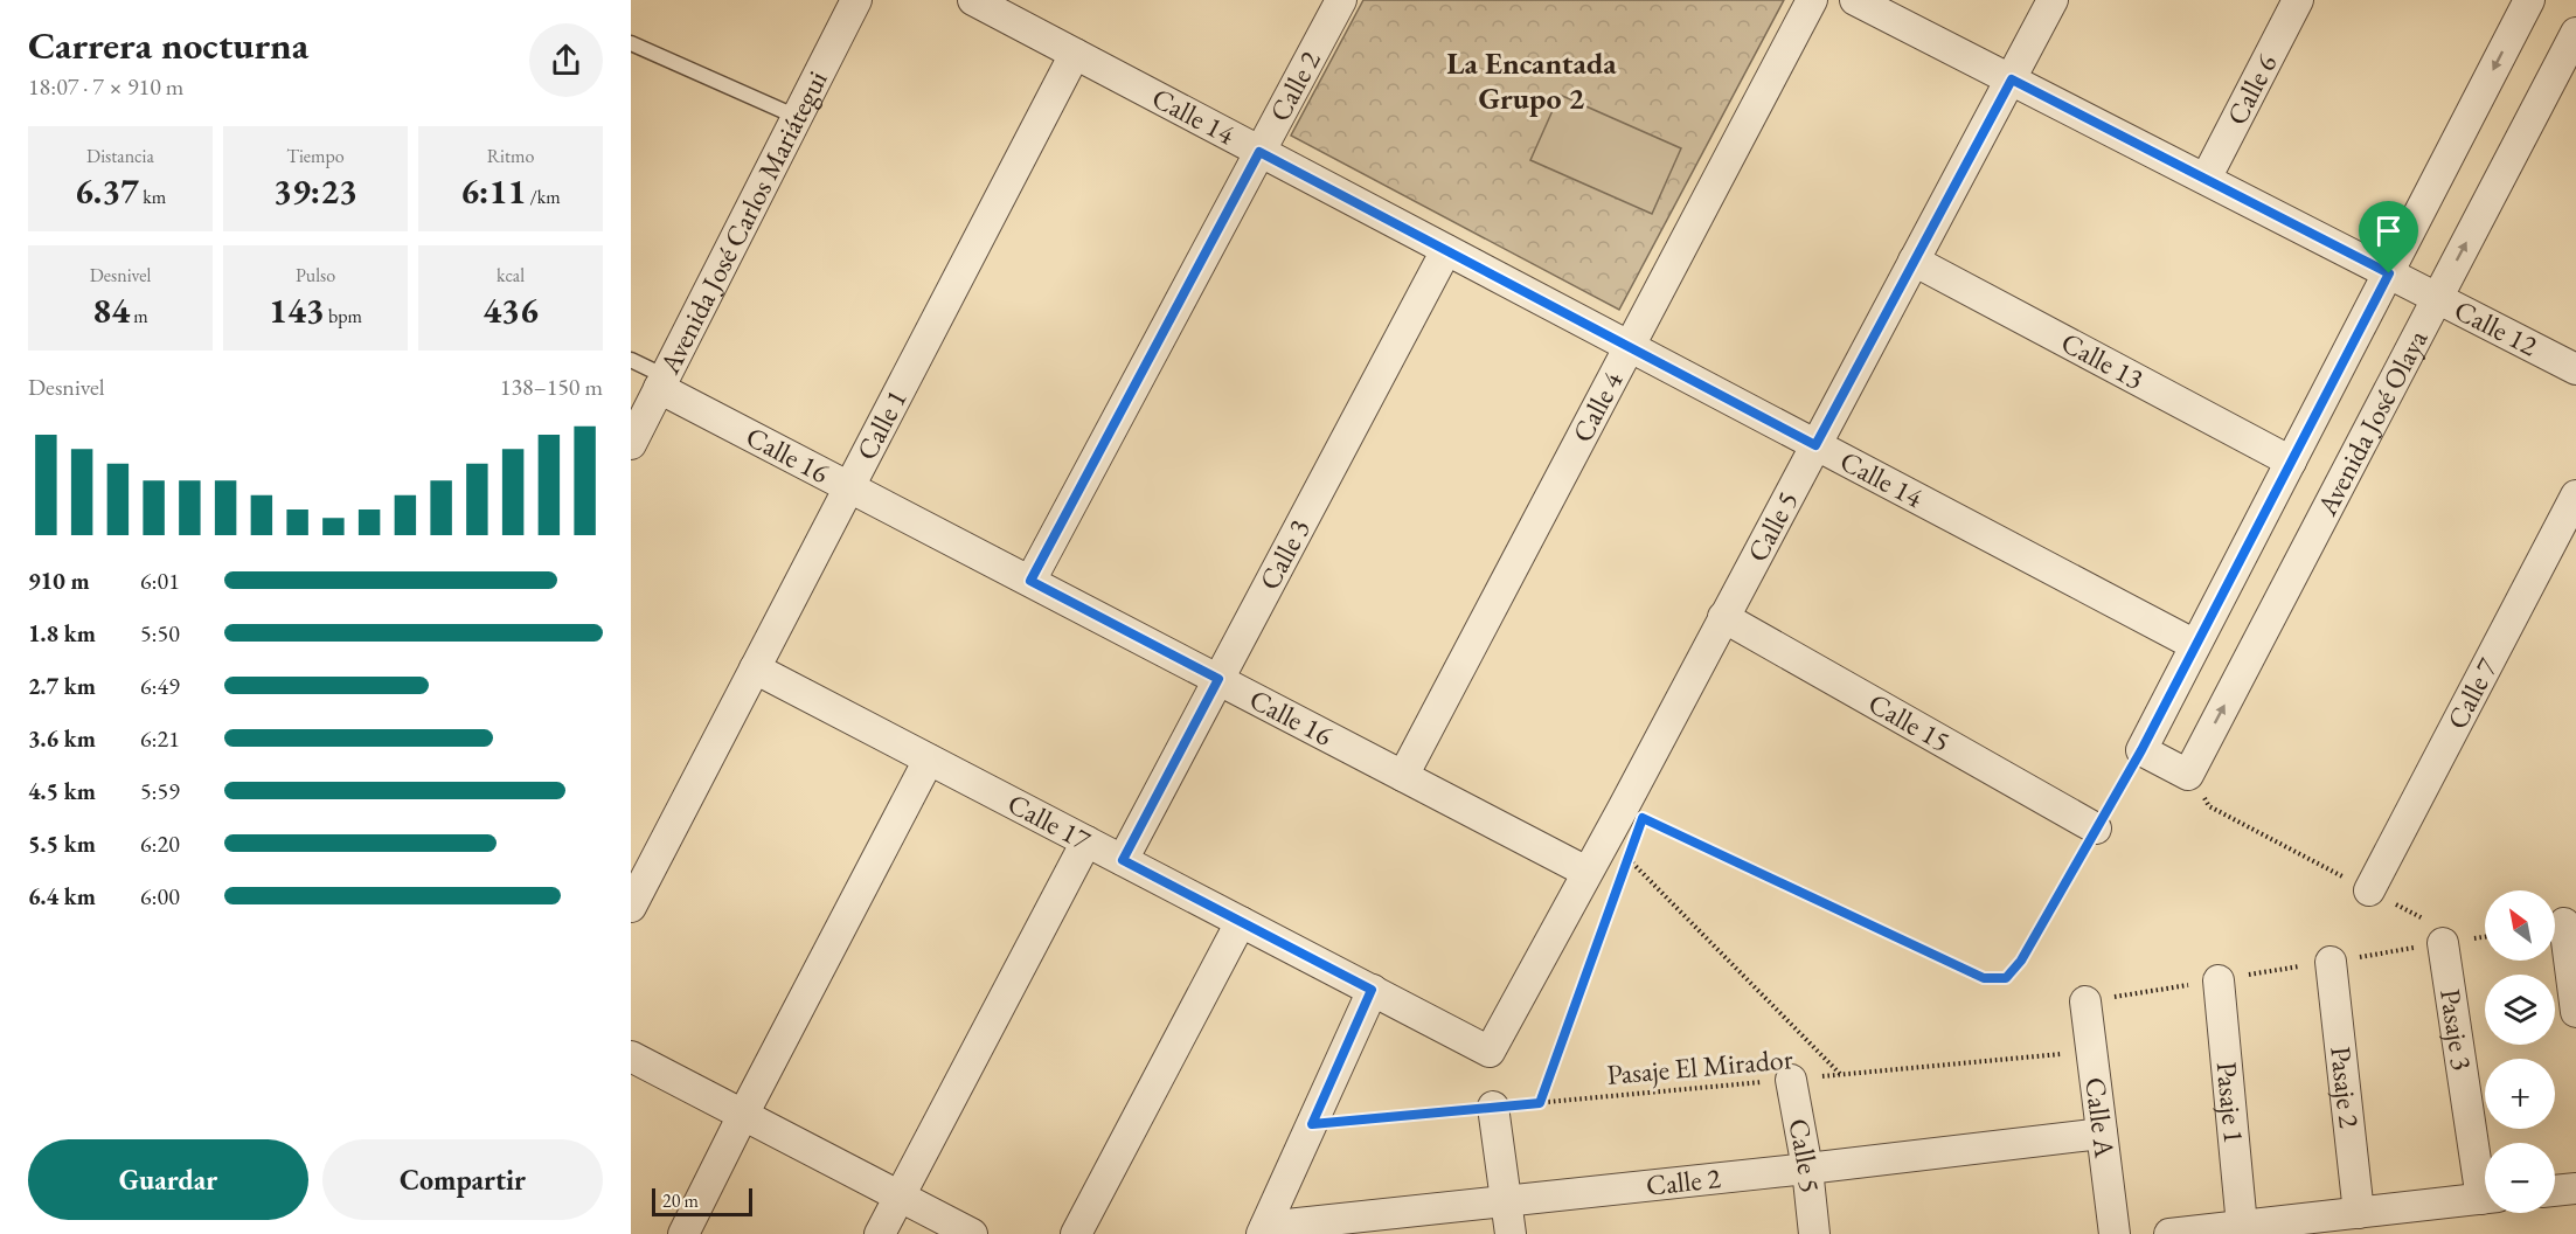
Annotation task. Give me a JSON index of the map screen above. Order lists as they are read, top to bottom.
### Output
{
  "streets": {
    "street": [
      "Calle 2",
      "Calle 6",
      "Calle 14",
      "Avenida José Carlos Mariátegui",
      "Calle 12",
      "Calle 13",
      "Calle 4",
      "Avenida José Olaya",
      "Calle 1",
      "Calle 16",
      "Calle 5",
      "Calle 3",
      "Calle 7",
      "Calle 15",
      "Calle 17",
      "Pasaje 3",
      "Pasaje 2",
      "Pasaje 1",
      "Calle A"
    ],
    "path": ["Pasaje El Mirador"]
  },
  "crossings": [
    ["Calle 2", "Calle 14"],
    ["Calle 2", "Calle 16"],
    ["Calle 2", "Calle 5"],
    ["Calle 2", "Calle A"],
    ["Calle 6", "Calle 12"],
    ["Calle 14", "Calle 4"],
    ["Calle 14", "Avenida José Olaya"],
    ["Calle 14", "Calle 1"],
    ["Calle 14", "Calle 5"],
    ["Calle 14", "Calle 3"],
    ["Avenida José Carlos Mariátegui", "Calle 16"],
    ["Calle 12", "Avenida José Olaya"],
    ["Calle 12", "Calle 5"],
    ["Calle 13", "Avenida José Olaya"],
    ["Calle 13", "Calle 5"],
    ["Calle 4", "Calle 16"],
    ["Calle 1", "Calle 16"],
    ["Calle 1", "Calle 17"],
    ["Calle 16", "Calle 5"],
    ["Calle 16", "Calle 3"],
    ["Calle 5", "Calle 15"],
    ["Calle 5", "Calle 17"],
    ["Calle 5", "Pasaje El Mirador"],
    ["Calle 3", "Calle 17"],
    ["Pasaje El Mirador", "Calle A"]
  ],
  "districts": ["La Encantada Grupo 2"],
  "scale_bar": "20 m",
  "north": "top left",
  "page": {
    "heading": ["Carrera nocturna", "18:07 · 7 × 910 m"],
    "stats": [
      ["Distancia", "6.37 km"],
      ["Tiempo", "39:23"],
      ["Ritmo", "6:11 /km"],
      ["Desnivel", "84 m"],
      ["Pulso", "143 bpm"],
      ["kcal", "436"]
    ],
    "chart": ["Desnivel", "138–150 m"],
    "list": [
      {
        "name": "910 m",
        "note": "6:01"
      },
      {
        "name": "1.8 km",
        "note": "5:50"
      },
      {
        "name": "2.7 km",
        "note": "6:49"
      },
      {
        "name": "3.6 km",
        "note": "6:21"
      },
      {
        "name": "4.5 km",
        "note": "5:59"
      },
      {
        "name": "5.5 km",
        "note": "6:20"
      },
      {
        "name": "6.4 km",
        "note": "6:00"
      }
    ],
    "map_buttons": ["+", "−"],
    "buttons": ["Guardar", "Compartir"],
    "scale": "20 m"
  }
}
